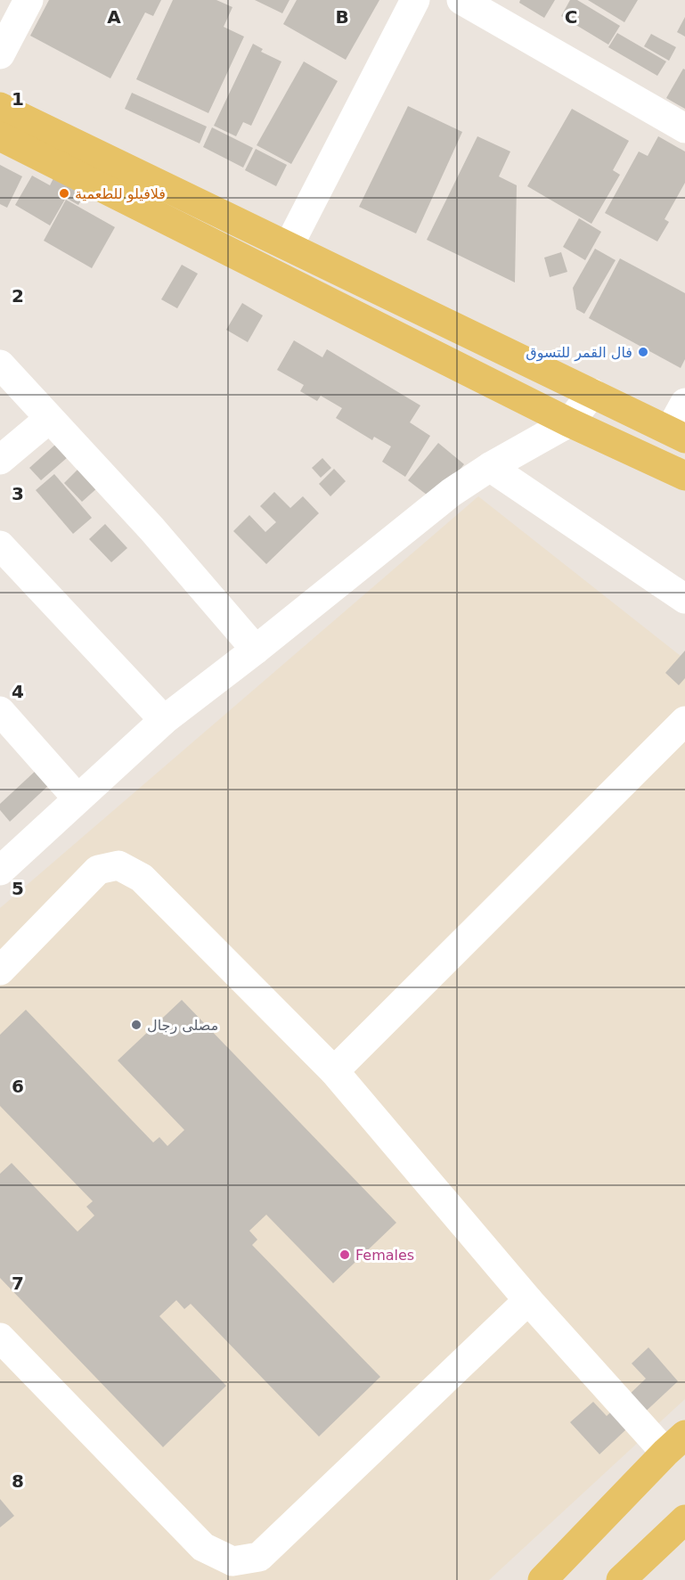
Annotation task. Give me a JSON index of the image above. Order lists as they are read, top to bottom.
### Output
{
  "places": [
    "فلافيلو للطعمية",
    "فال القمر للتسوق",
    "مصلى رجال",
    "Females"
  ],
  "grid": {
    "columns": ["A", "B", "C"],
    "rows": [
      "1",
      "2",
      "3",
      "4",
      "5",
      "6",
      "7",
      "8"
    ]
  }
}
